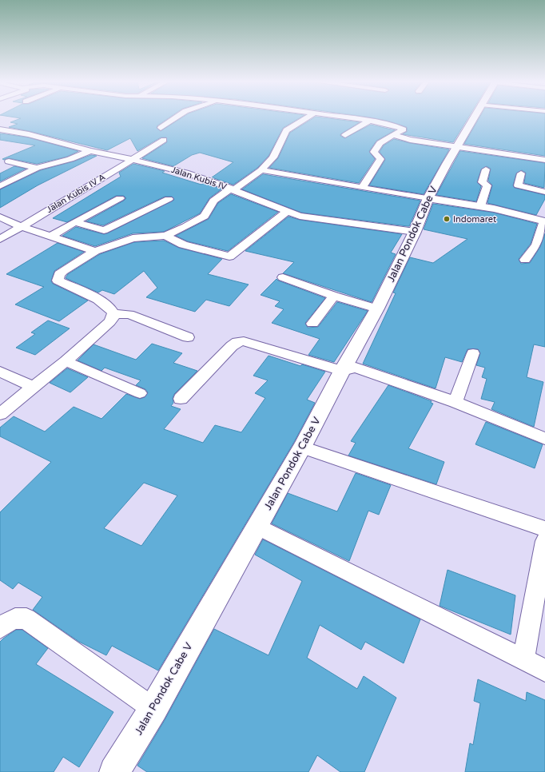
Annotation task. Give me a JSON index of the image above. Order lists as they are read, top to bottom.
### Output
{
  "streets": {
    "street": ["Jalan Kubis IV", "Jalan Kubis IV A", "Jalan Pondok Cabe V"]
  },
  "crossings": [
    ["Jalan Kubis IV", "Jalan Kubis IV A"],
    ["Jalan Kubis IV", "Jalan Pondok Cabe V"]
  ],
  "places": ["Indomaret"]
}
